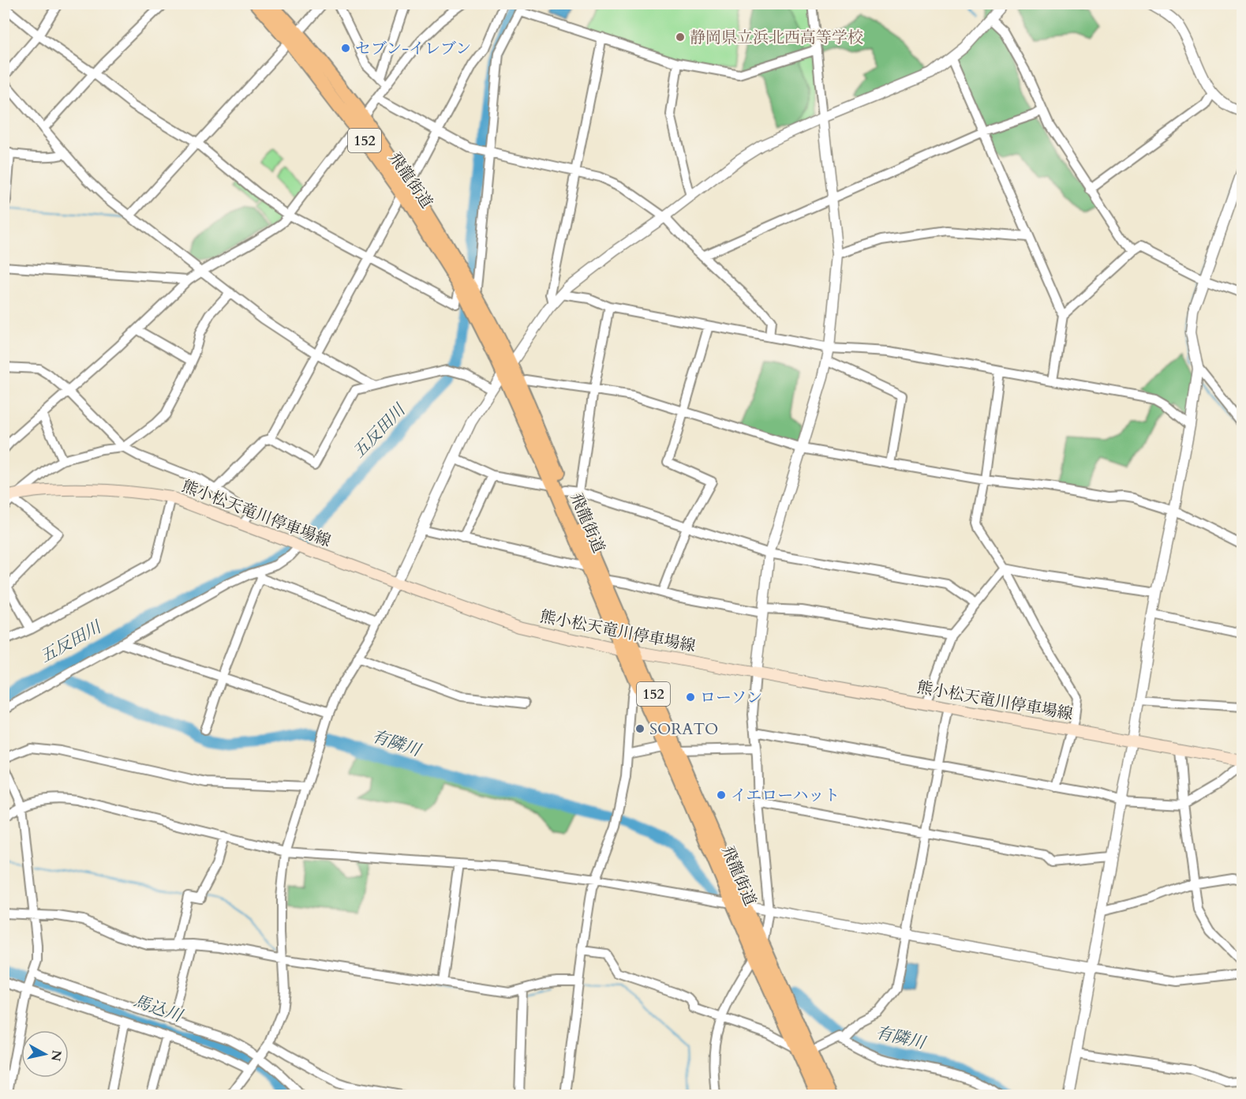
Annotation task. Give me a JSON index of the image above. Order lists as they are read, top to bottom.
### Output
{
  "streets": {
    "highway": ["152", "飛龍街道"],
    "main road": ["熊小松天竜川停車場線"]
  },
  "crossings": [
    ["飛龍街道", "熊小松天竜川停車場線"]
  ],
  "water": ["五反田川", "有隣川", "馬込川"],
  "places": [
    "静岡県立浜北西高等学校",
    "セブン-イレブン",
    "ローソン",
    "SORATO",
    "イエローハット"
  ],
  "north": "right"
}
